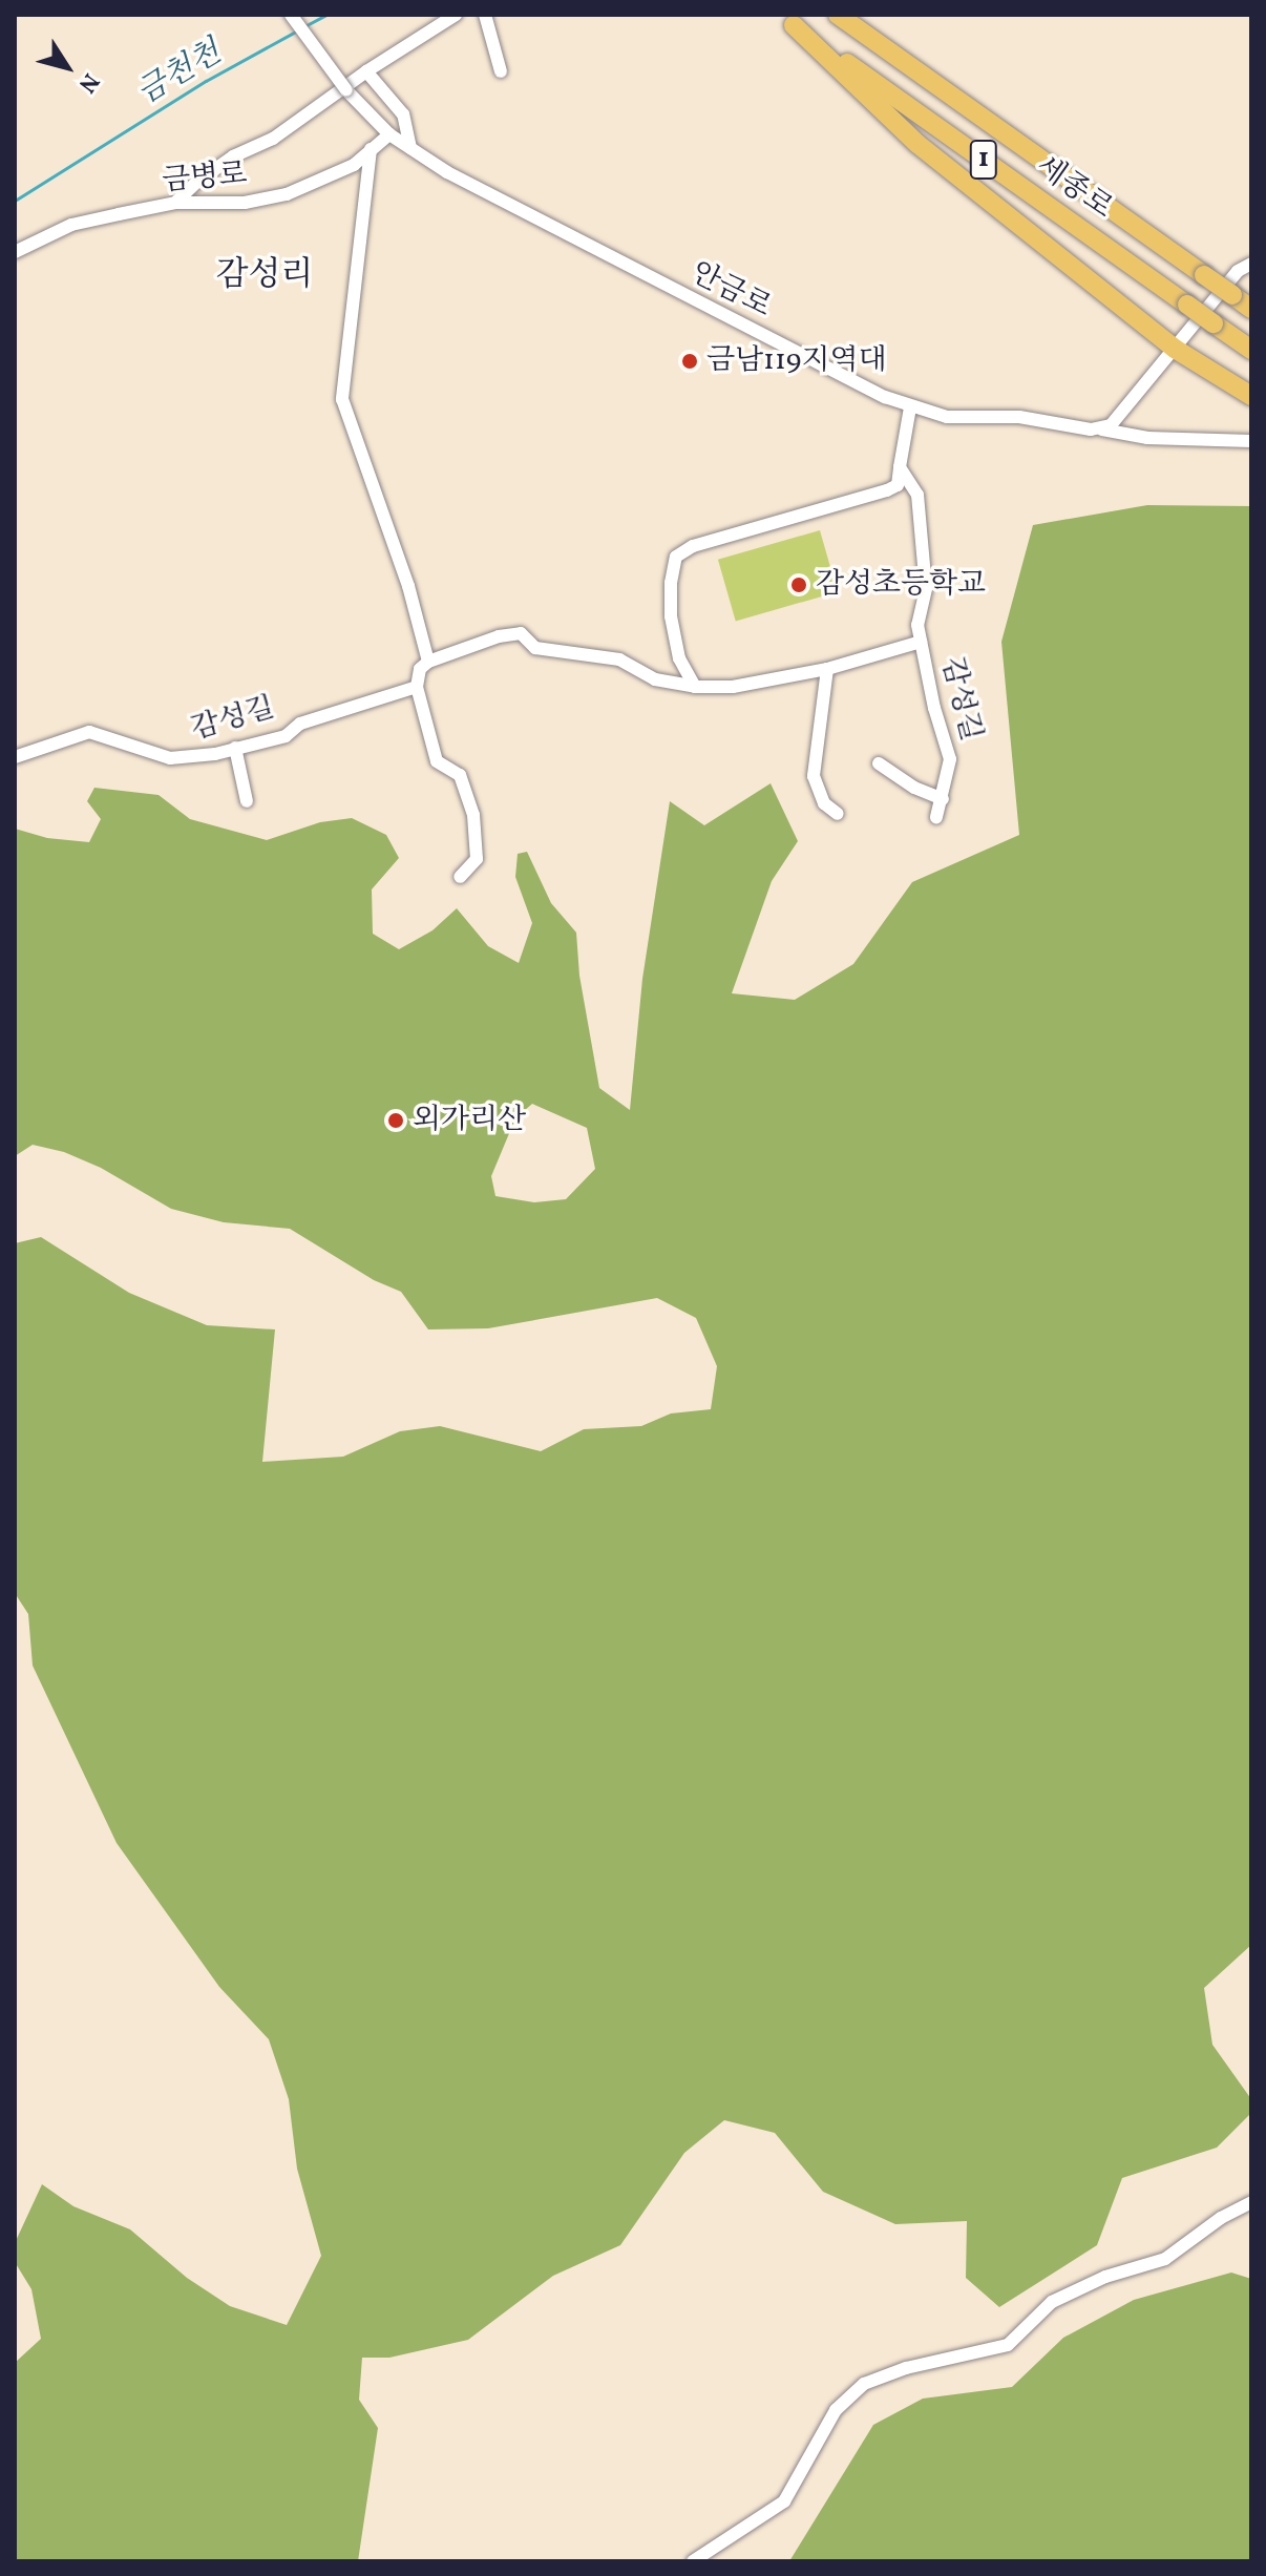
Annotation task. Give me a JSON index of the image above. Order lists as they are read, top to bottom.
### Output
{
  "streets": {
    "highway": ["1", "세종로"],
    "street": ["금병로", "안금로", "감성길"]
  },
  "crossings": [
    ["금병로", "안금로"]
  ],
  "districts": ["감성리"],
  "water": ["금천천"],
  "places": ["금남119지역대", "감성초등학교", "외가리산"],
  "north": "bottom right"
}
